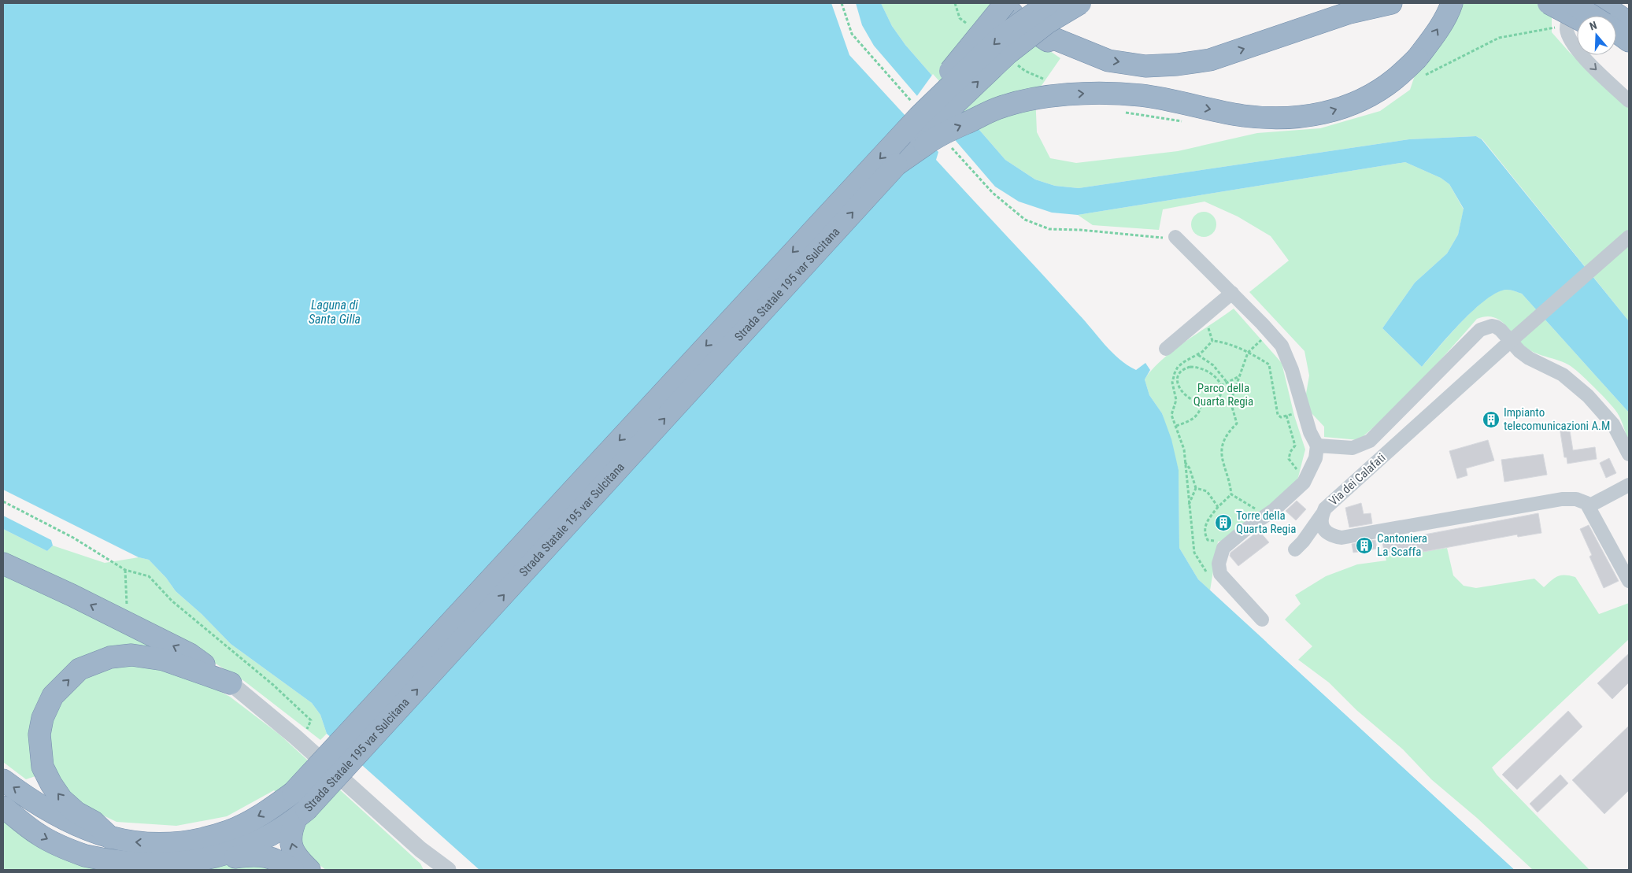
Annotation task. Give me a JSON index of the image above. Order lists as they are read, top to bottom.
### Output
{
  "streets": {
    "highway": ["Strada Statale 195 var Sulcitana"],
    "street": ["Via dei Calafati"]
  },
  "water": ["Laguna di Santa Gilla"],
  "parks": ["Parco della Quarta Regia"],
  "places": {
    "building": ["Impianto telecomunicazioni A.M", "Torre della Quarta Regia", "Cantoniera La Scaffa"]
  },
  "north": "top"
}
